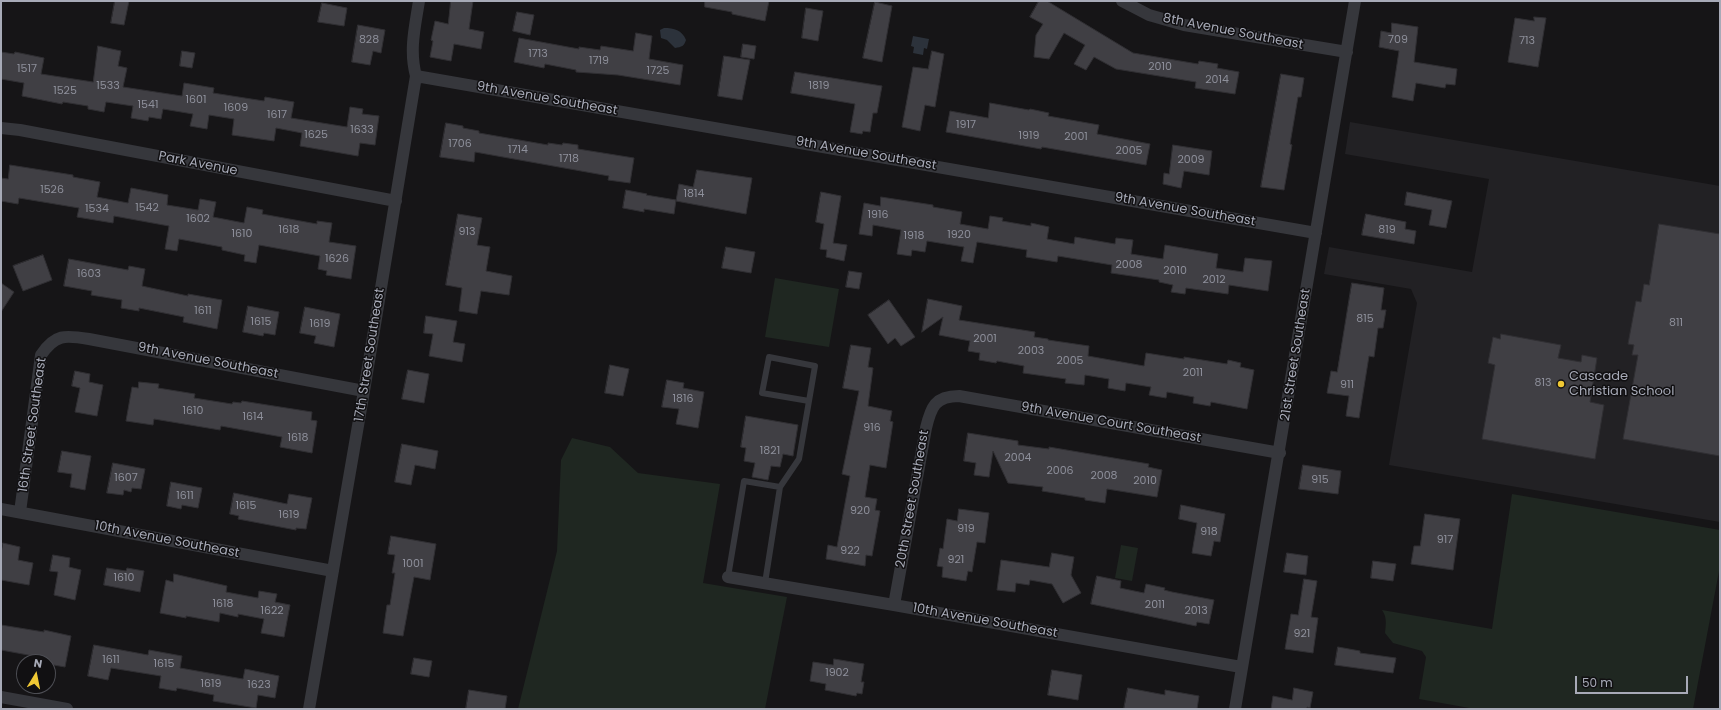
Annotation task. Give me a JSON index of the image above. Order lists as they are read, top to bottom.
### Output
{
  "streets": {
    "street": [
      "8th Avenue Southeast",
      "9th Avenue Southeast",
      "Park Avenue",
      "17th Street Southeast",
      "21st Street Southeast",
      "9th Avenue Court Southeast",
      "16th Street Southeast",
      "20th Street Southeast",
      "10th Avenue Southeast"
    ]
  },
  "crossings": [
    ["8th Avenue Southeast", "21st Street Southeast"],
    ["9th Avenue Southeast", "17th Street Southeast"],
    ["9th Avenue Southeast", "21st Street Southeast"],
    ["9th Avenue Southeast", "16th Street Southeast"],
    ["Park Avenue", "17th Street Southeast"],
    ["17th Street Southeast", "10th Avenue Southeast"],
    ["21st Street Southeast", "9th Avenue Court Southeast"],
    ["21st Street Southeast", "10th Avenue Southeast"],
    ["9th Avenue Court Southeast", "20th Street Southeast"],
    ["16th Street Southeast", "10th Avenue Southeast"],
    ["20th Street Southeast", "10th Avenue Southeast"]
  ],
  "places": ["Cascade Christian School"],
  "house_numbers": [
    "828",
    "709",
    "713",
    "1713",
    "1719",
    "2010",
    "1517",
    "1725",
    "2014",
    "1533",
    "1819",
    "1525",
    "1601",
    "1541",
    "1609",
    "1617",
    "1917",
    "1633",
    "1625",
    "1919",
    "2001",
    "1706",
    "1714",
    "2005",
    "1718",
    "2009",
    "1526",
    "1814",
    "1542",
    "1534",
    "1916",
    "1602",
    "1618",
    "819",
    "913",
    "1610",
    "1920",
    "1918",
    "1626",
    "2008",
    "2010",
    "1603",
    "2012",
    "1611",
    "815",
    "1615",
    "811",
    "1619",
    "2001",
    "2003",
    "2005",
    "2011",
    "813",
    "911",
    "1816",
    "1610",
    "1614",
    "916",
    "1618",
    "1821",
    "2004",
    "2006",
    "2008",
    "1607",
    "915",
    "2010",
    "1611",
    "1615",
    "920",
    "1619",
    "919",
    "918",
    "917",
    "922",
    "921",
    "1001",
    "1610",
    "1618",
    "2011",
    "1622",
    "2013",
    "921",
    "1611",
    "1615",
    "1902",
    "1619",
    "1623"
  ],
  "scale_bar": "50 m",
  "north": "top"
}
